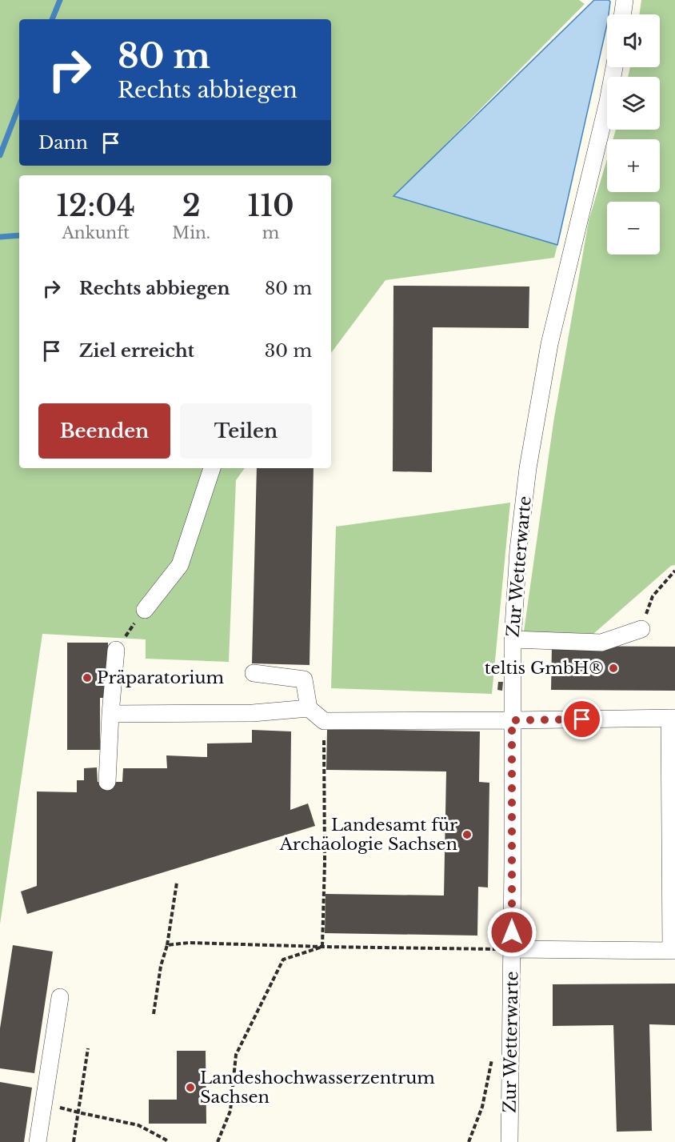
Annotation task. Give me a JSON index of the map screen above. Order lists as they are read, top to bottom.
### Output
{
  "streets": {
    "street": ["Zur Wetterwarte"]
  },
  "places": [
    "teltis GmbH®",
    "Präparatorium",
    "Landesamt für Archäologie Sachsen",
    "Landeshochwasserzentrum Sachsen"
  ],
  "page": {
    "map_buttons": ["+", "−"],
    "turn": ["80 m", "Rechts abbiegen"],
    "then": "Dann",
    "eta": [
      "12:04",
      "Ankunft",
      "2",
      "Min.",
      "110",
      "m"
    ],
    "list": [
      {
        "name": "Rechts abbiegen",
        "value": "80 m"
      },
      {
        "name": "Ziel erreicht",
        "value": "30 m"
      }
    ],
    "buttons": ["Beenden", "Teilen"]
  }
}
